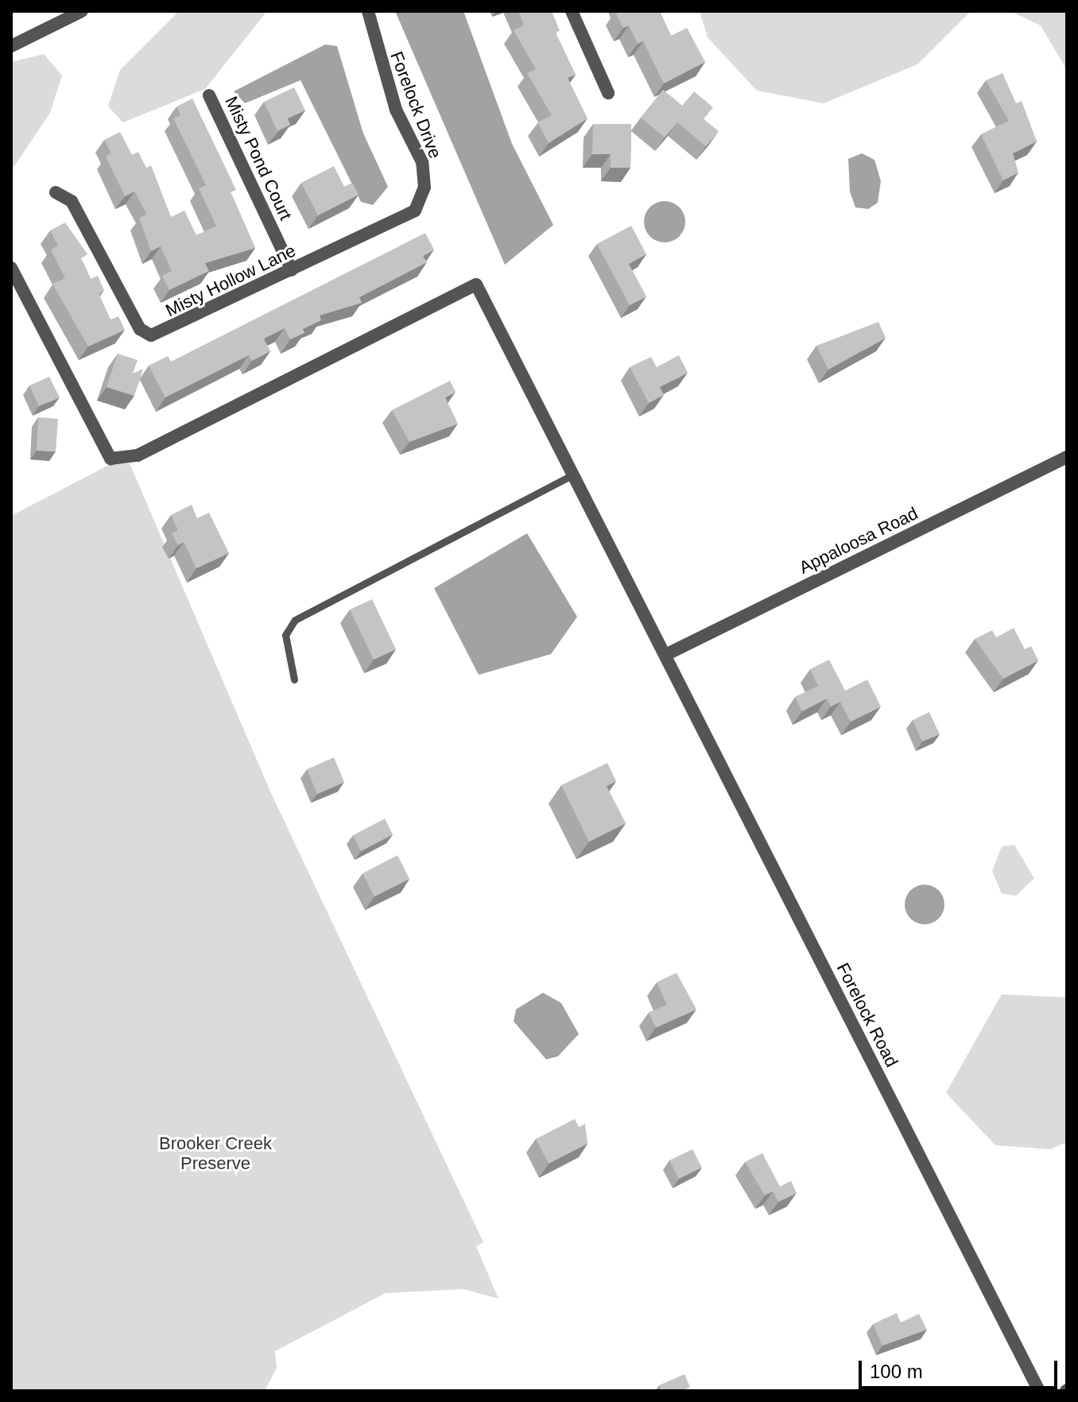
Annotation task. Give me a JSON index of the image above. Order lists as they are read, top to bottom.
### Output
{
  "streets": {
    "street": [
      "Forelock Drive",
      "Misty Pond Court",
      "Misty Hollow Lane",
      "Appaloosa Road",
      "Forelock Road"
    ]
  },
  "crossings": [
    ["Forelock Drive", "Misty Hollow Lane"],
    ["Misty Pond Court", "Misty Hollow Lane"],
    ["Appaloosa Road", "Forelock Road"]
  ],
  "parks": ["Brooker Creek Preserve"],
  "scale_bar": "100 m"
}
